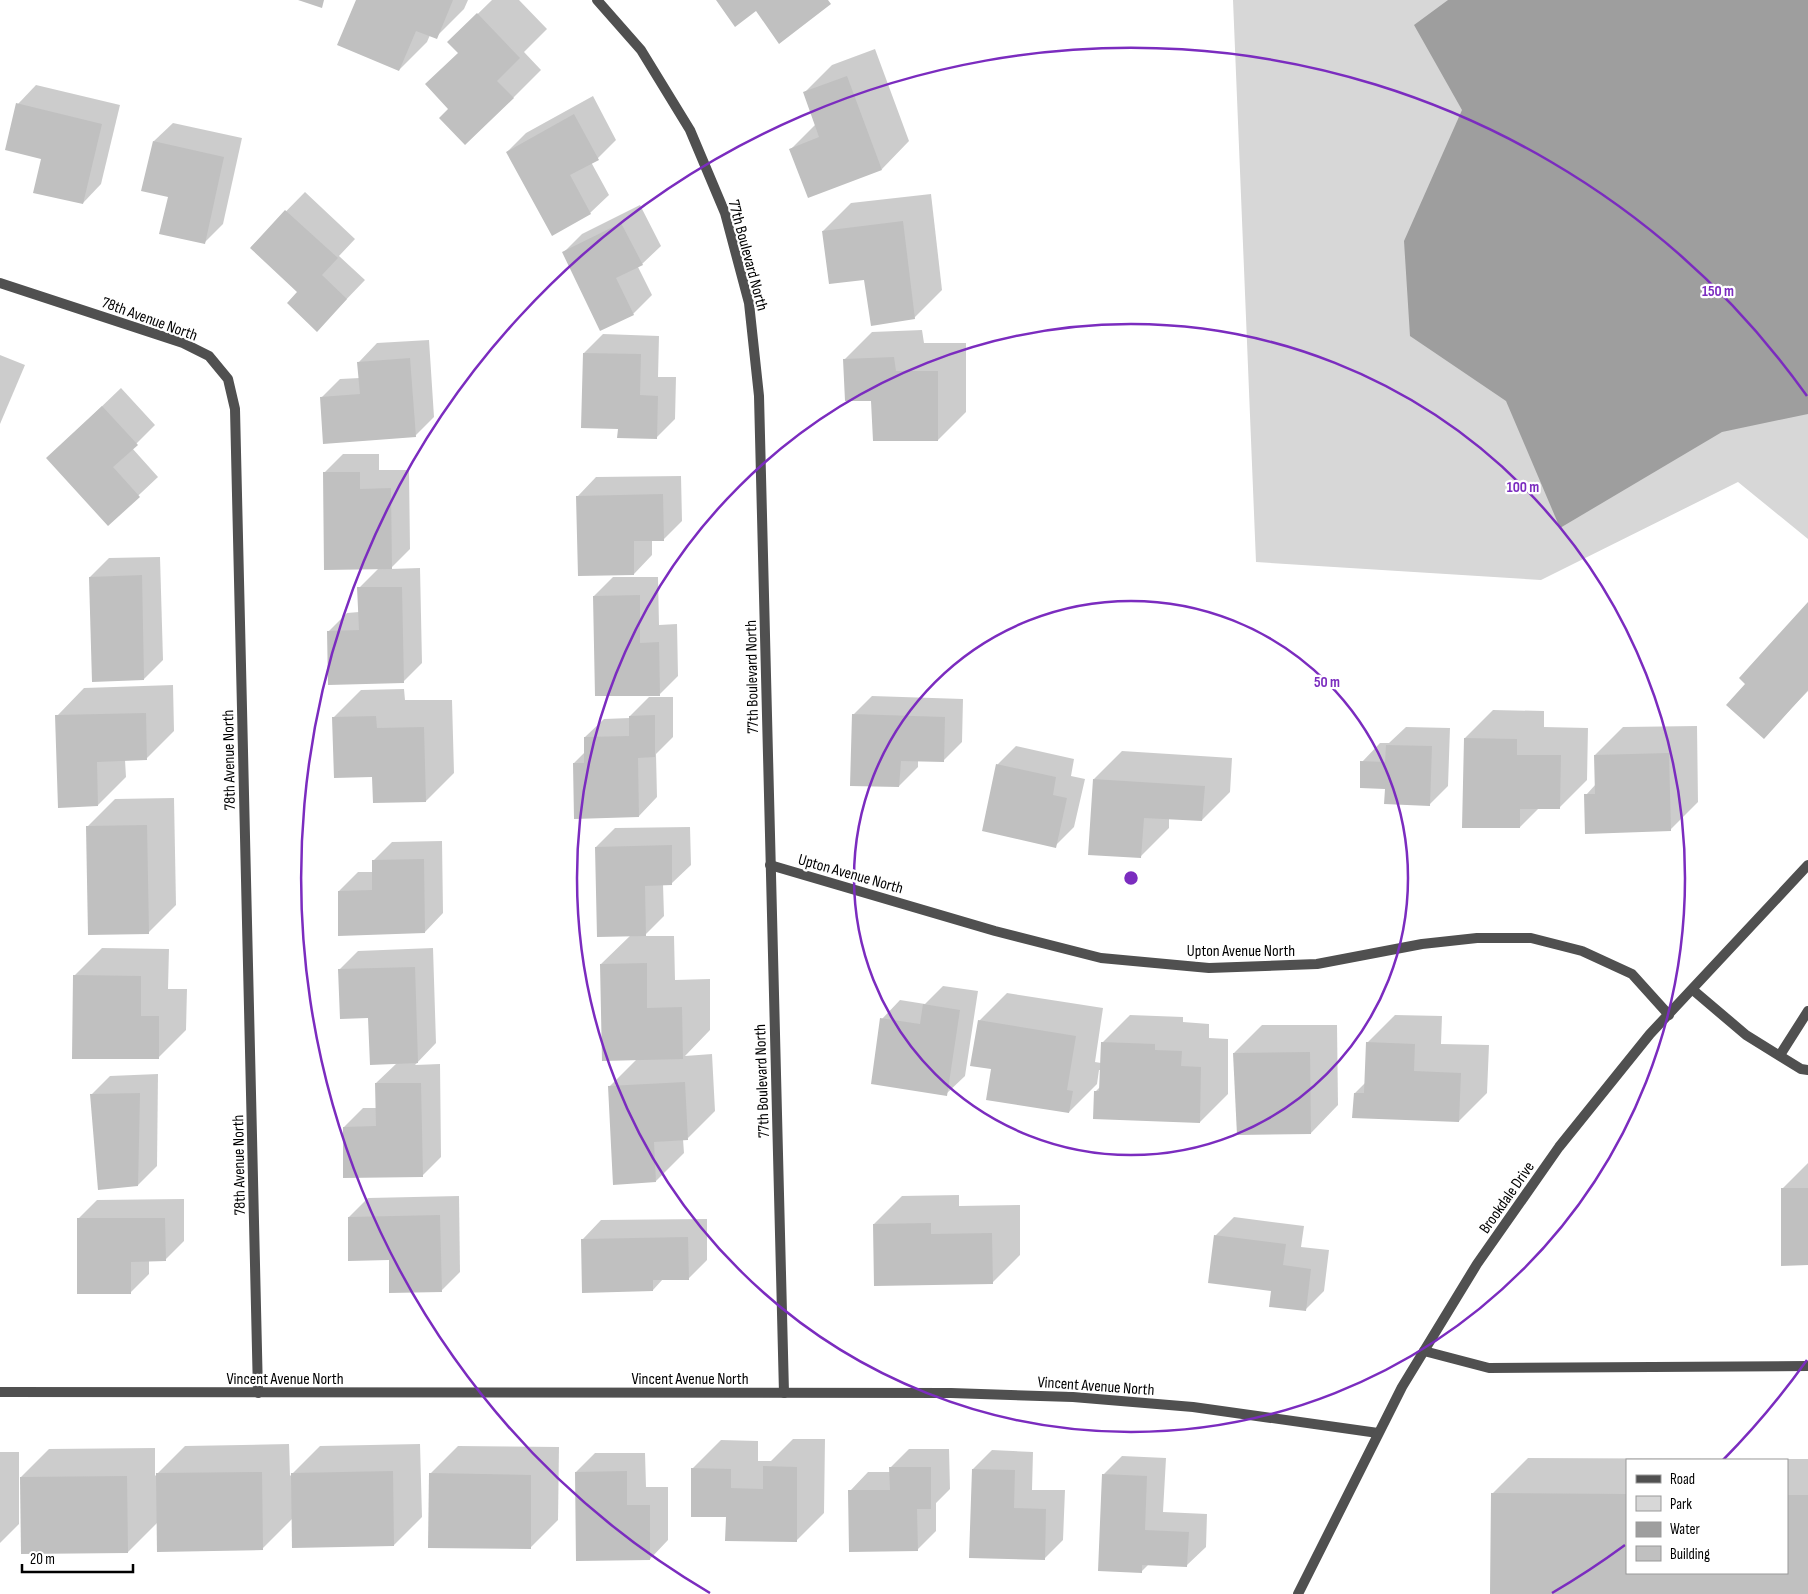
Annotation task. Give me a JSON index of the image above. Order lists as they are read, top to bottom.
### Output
{
  "streets": {
    "street": [
      "77th Boulevard North",
      "78th Avenue North",
      "Upton Avenue North",
      "Brookdale Drive",
      "Vincent Avenue North"
    ]
  },
  "crossings": [
    ["77th Boulevard North", "Upton Avenue North"],
    ["77th Boulevard North", "Vincent Avenue North"],
    ["78th Avenue North", "Vincent Avenue North"],
    ["Upton Avenue North", "Brookdale Drive"],
    ["Brookdale Drive", "Vincent Avenue North"]
  ],
  "legend": [
    "Road",
    "Park",
    "Water",
    "Building"
  ],
  "scale_bar": "20 m",
  "rings": ["150 m", "100 m", "50 m"]
}
